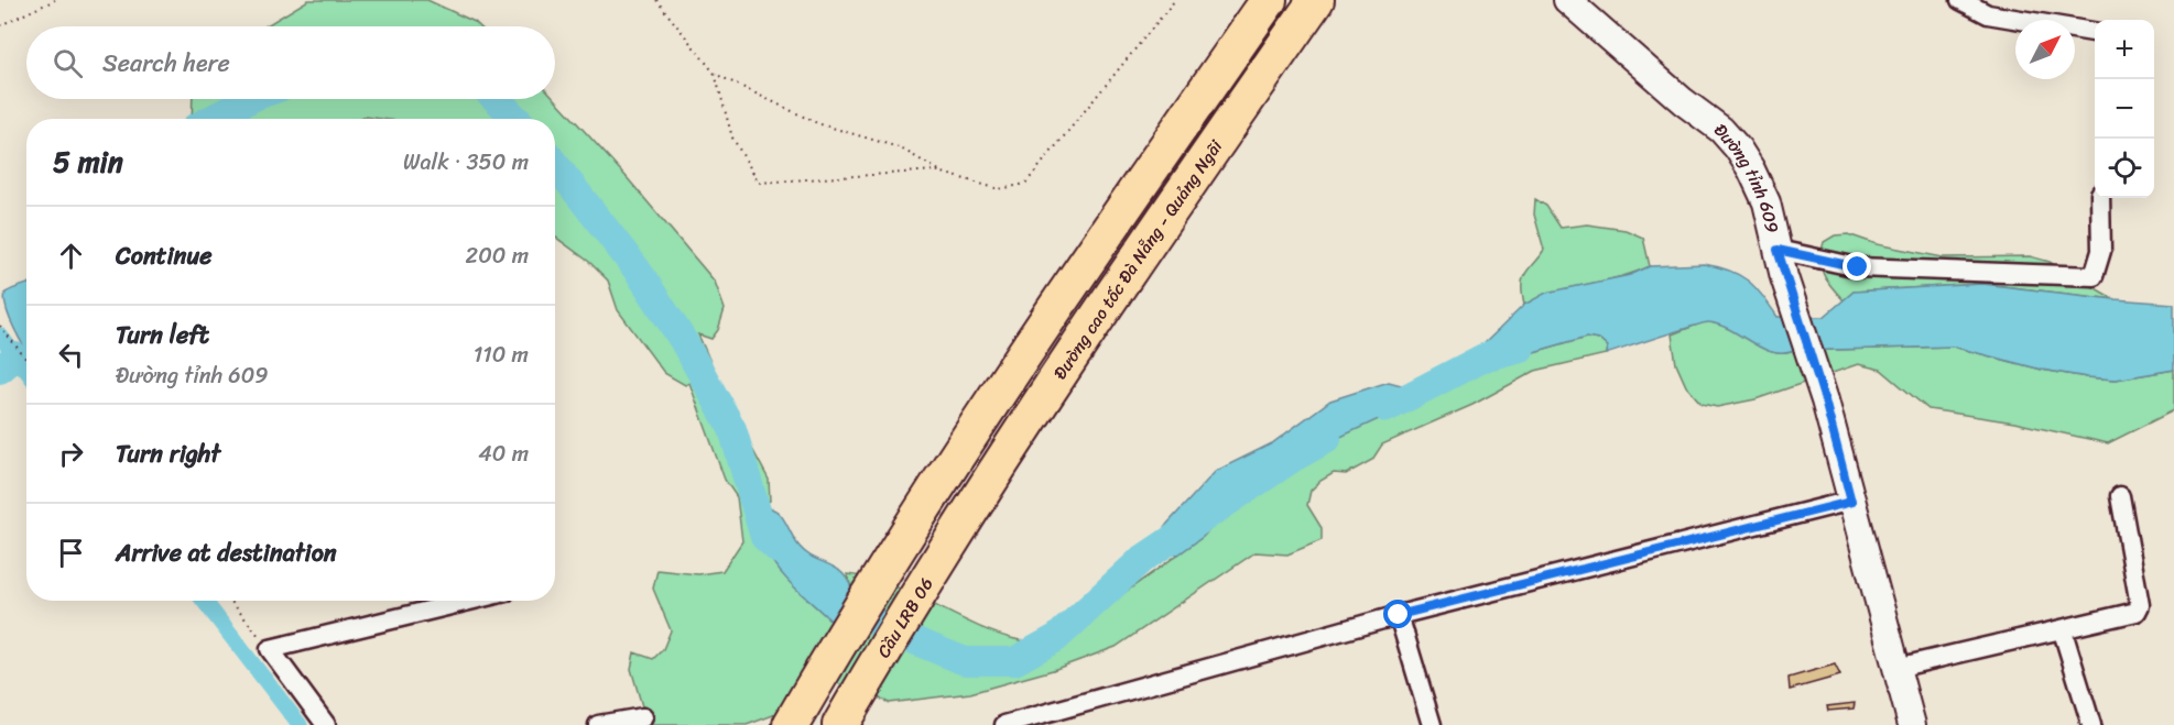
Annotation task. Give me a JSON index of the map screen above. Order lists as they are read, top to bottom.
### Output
{
  "streets": {
    "highway": ["Đường cao tốc Đà Nẵng - Quảng Ngãi", "Cầu LRB 06"],
    "main road": ["Đường tỉnh 609"]
  },
  "crossings": [
    ["Đường cao tốc Đà Nẵng - Quảng Ngãi", "Cầu LRB 06"]
  ],
  "north": "top right",
  "page": {
    "map_buttons": ["+", "−"],
    "search": "Search here",
    "heading": ["5 min", "Walk · 350 m"],
    "list": [
      ["Continue", "200 m"],
      ["Turn left", "Đường tỉnh 609", "110 m"],
      ["Turn right", "40 m"],
      "Arrive at destination"
    ]
  }
}
